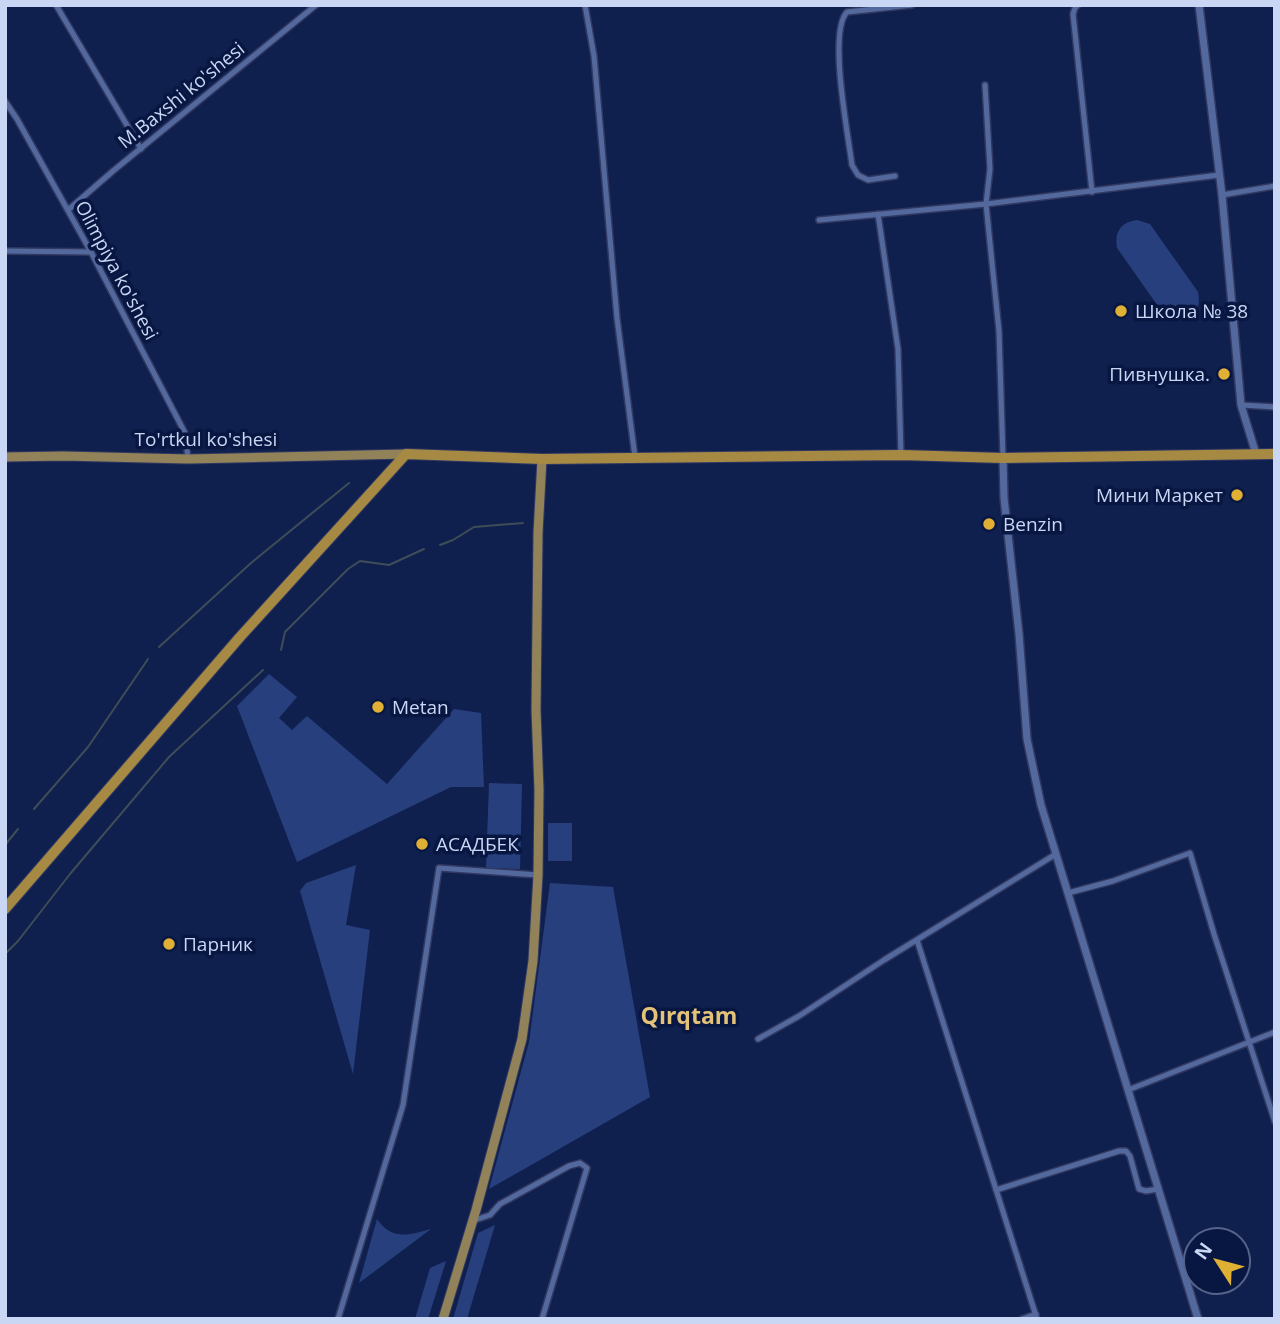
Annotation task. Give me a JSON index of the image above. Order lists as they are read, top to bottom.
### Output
{
  "streets": {
    "main road": ["To'rtkul ko'shesi"],
    "street": ["M.Baxshi ko'shesi", "Olimpiya ko'shesi"]
  },
  "crossings": [
    ["M.Baxshi ko'shesi", "Olimpiya ko'shesi"],
    ["Olimpiya ko'shesi", "To'rtkul ko'shesi"]
  ],
  "districts": ["Qırqtam"],
  "places": [
    "Школа № 38",
    "Пивнушка.",
    "Мини Маркет",
    "Benzin",
    "Metan",
    "АСАДБЕК",
    "Парник"
  ],
  "north": "top left"
}
